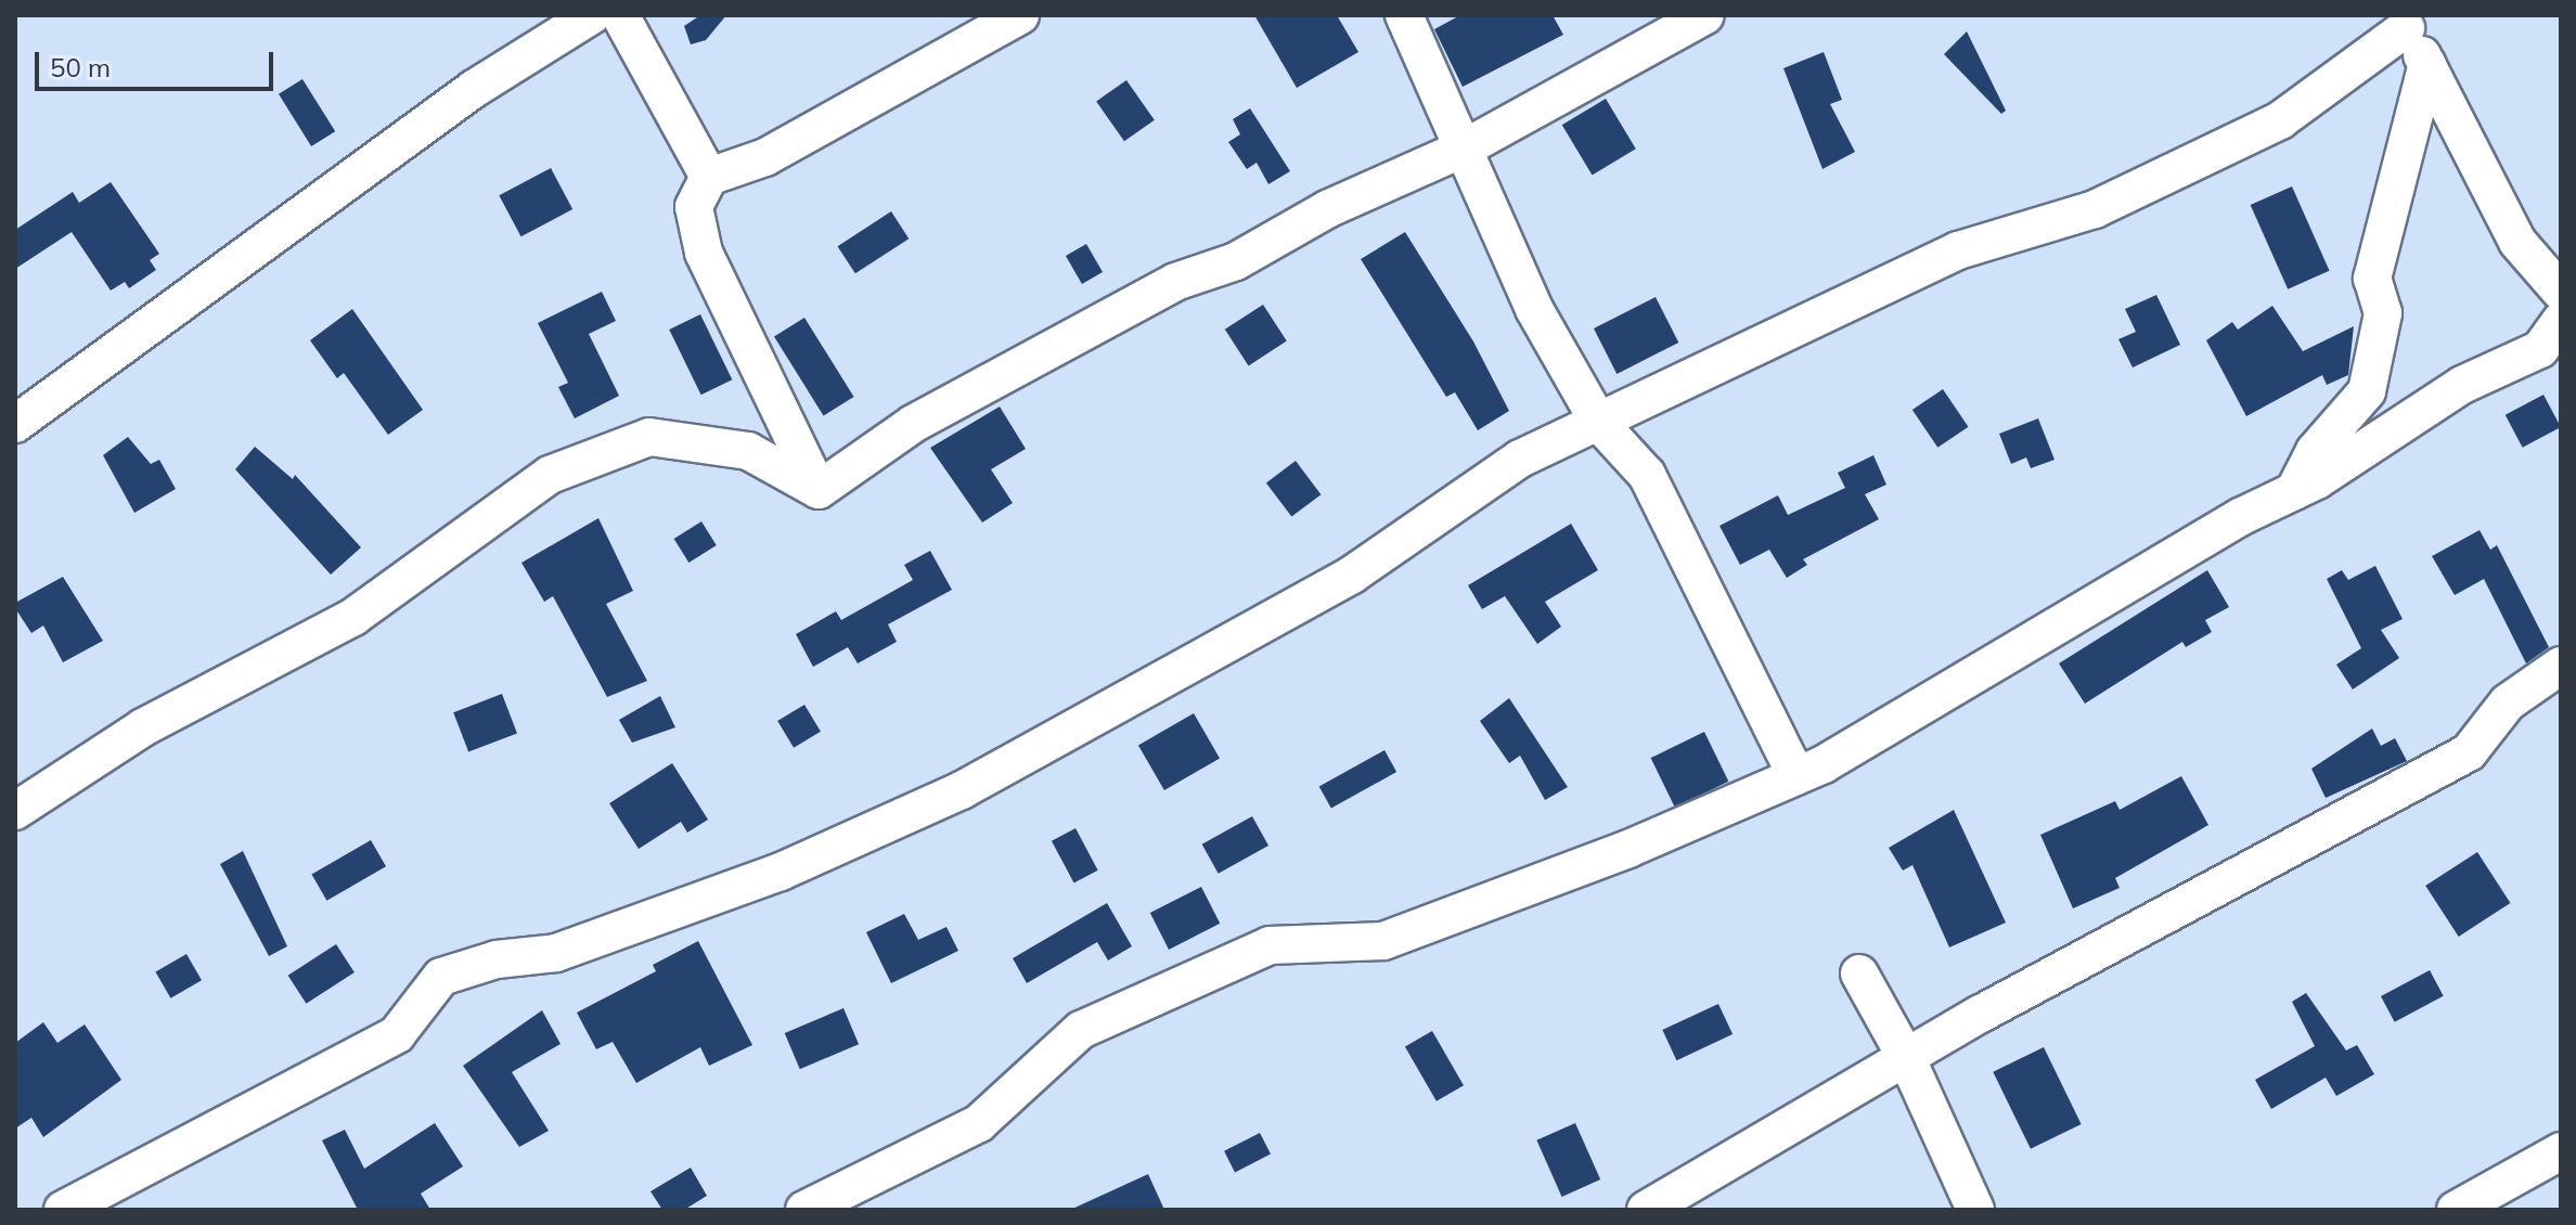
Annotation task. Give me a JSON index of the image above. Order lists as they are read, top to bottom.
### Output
{
  "scale_bar": "50 m"
}
